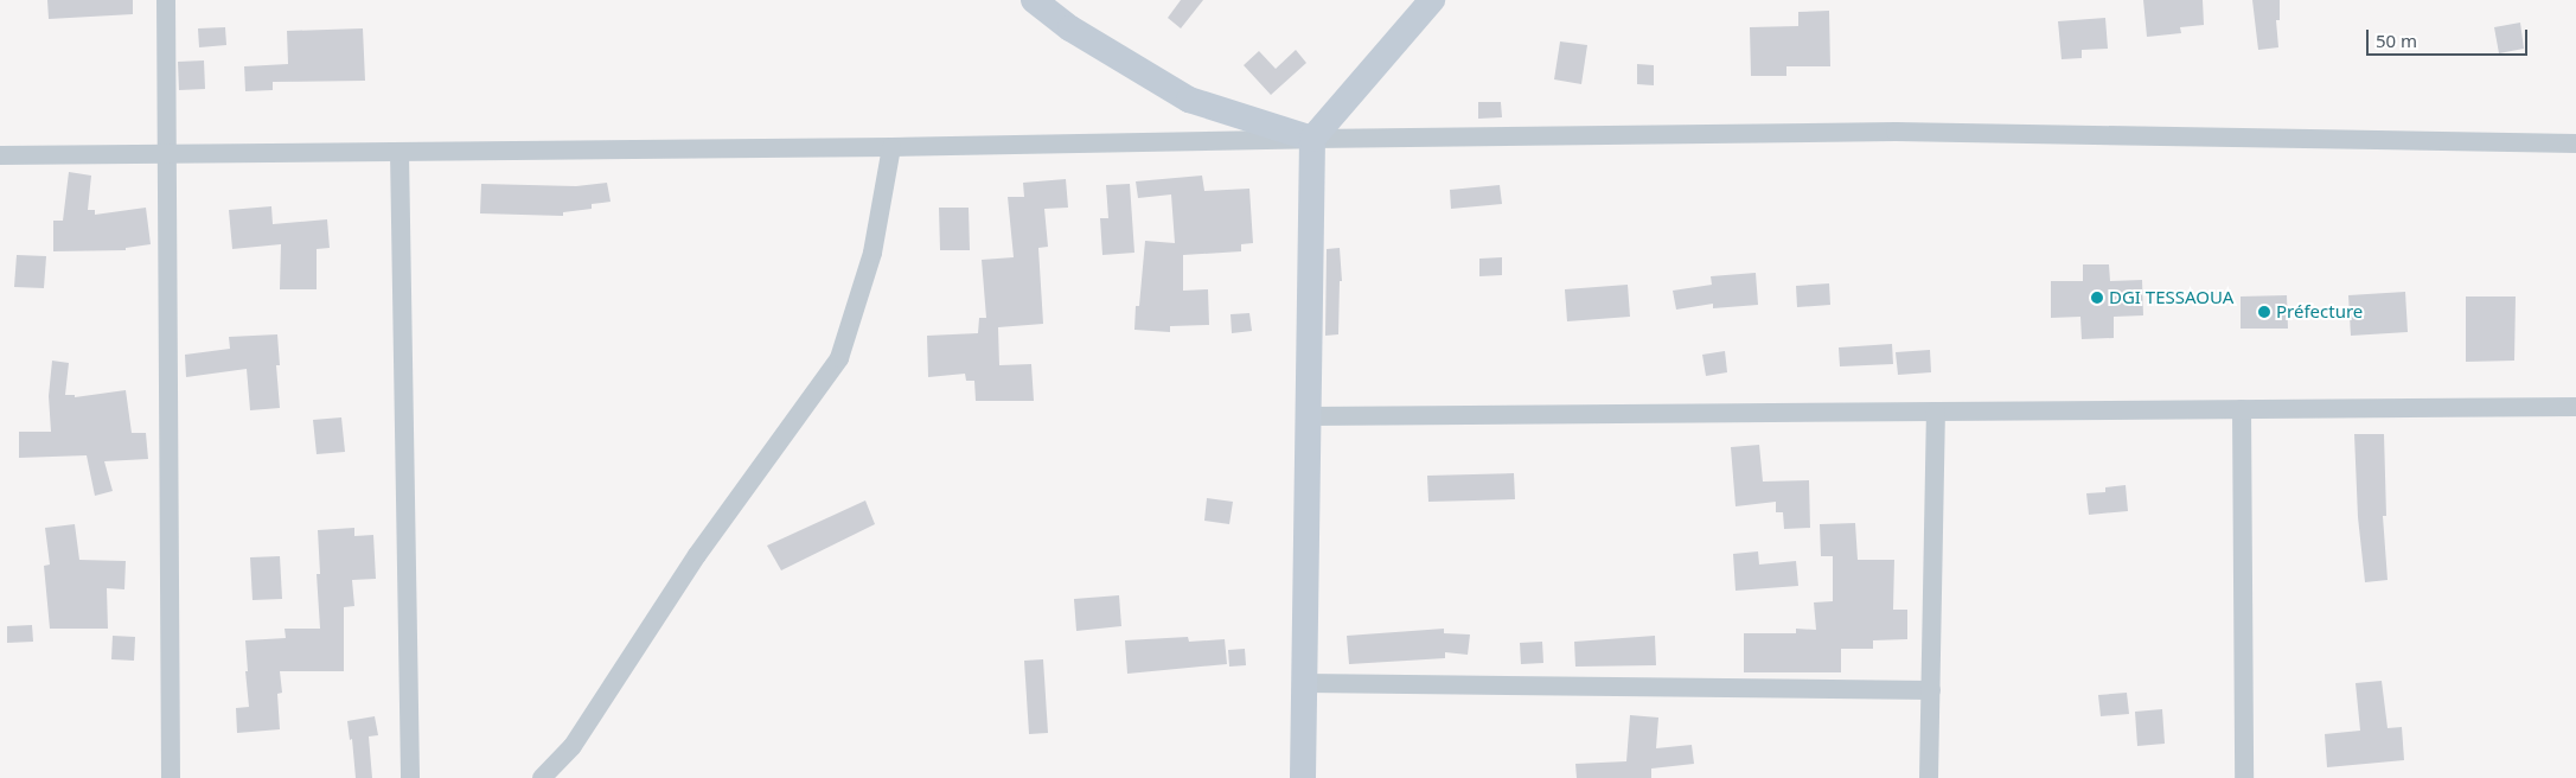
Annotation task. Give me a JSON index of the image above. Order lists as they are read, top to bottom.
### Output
{
  "places": ["DGI TESSAOUA", "Préfecture"],
  "scale_bar": "50 m"
}
